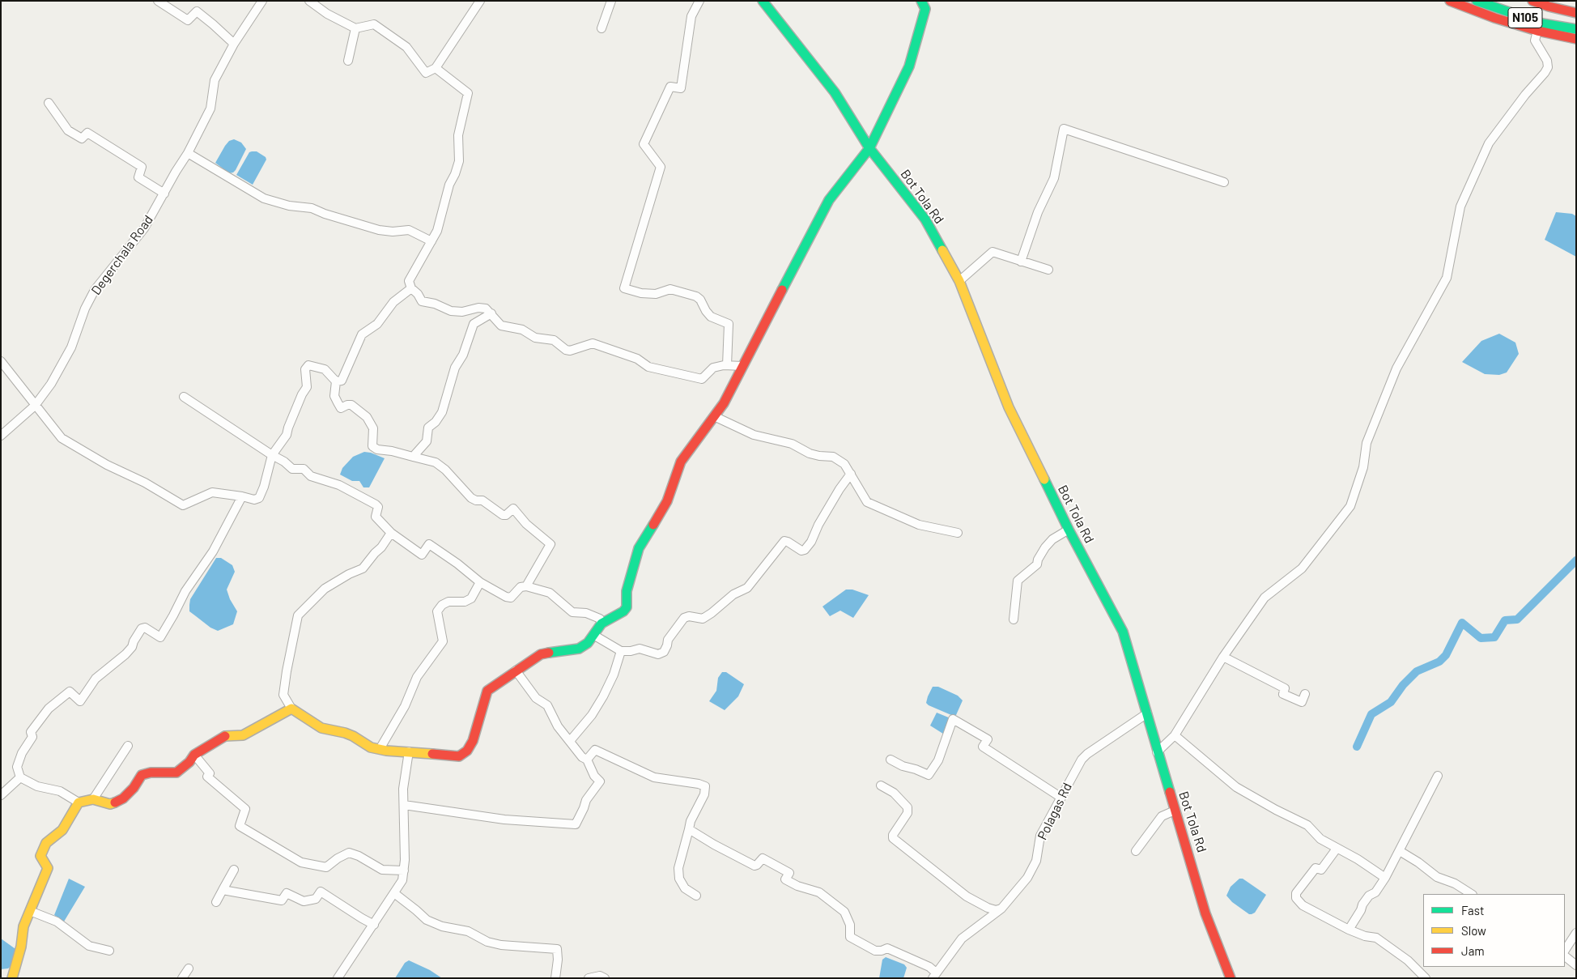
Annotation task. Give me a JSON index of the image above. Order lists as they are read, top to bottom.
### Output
{
  "streets": {
    "main road": ["N105", "Bot Tola Rd"],
    "street": ["Degerchala Road", "Polagas Rd"]
  },
  "crossings": [
    ["Bot Tola Rd", "Polagas Rd"]
  ],
  "legend": ["Fast", "Slow", "Jam"]
}
